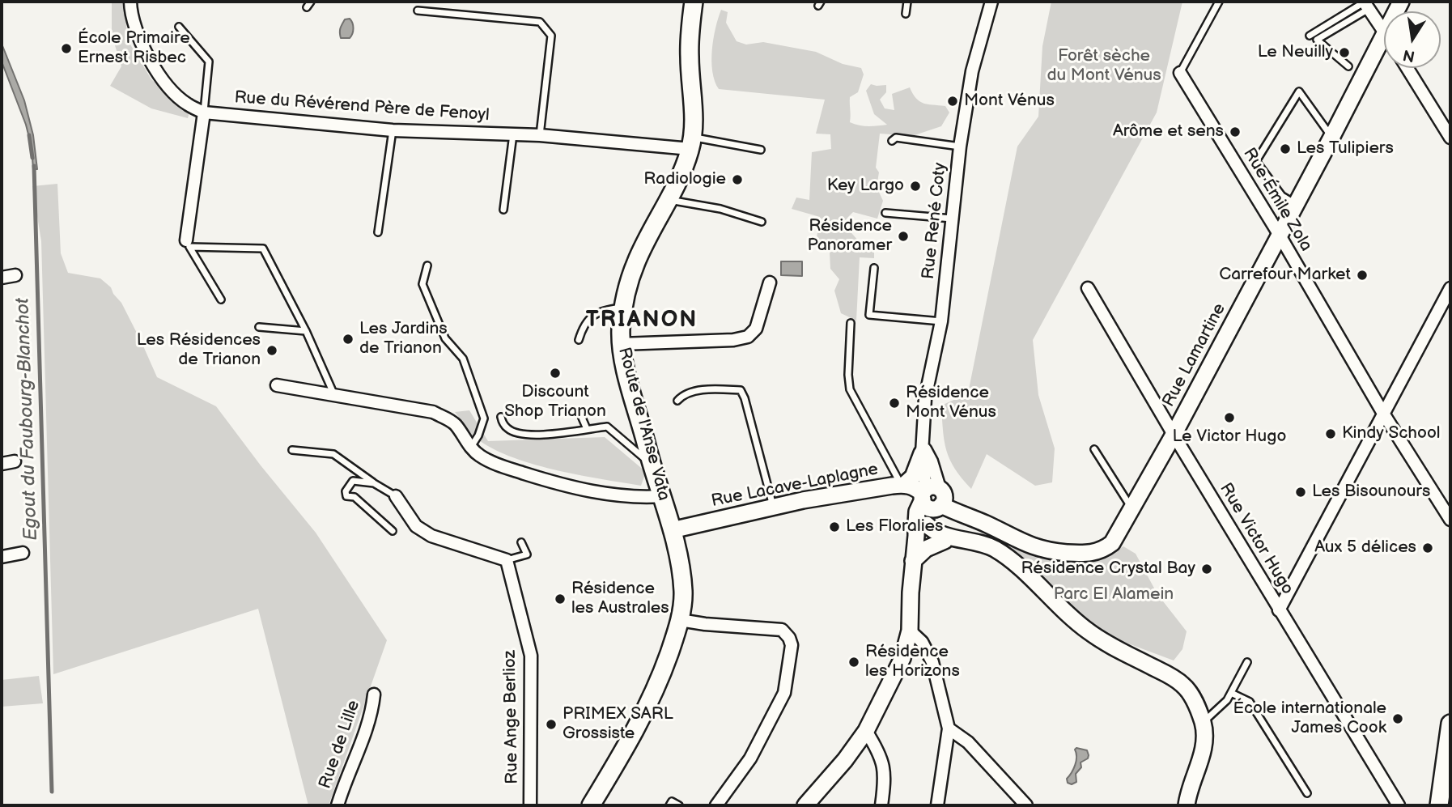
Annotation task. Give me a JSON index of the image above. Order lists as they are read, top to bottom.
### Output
{
  "streets": {
    "main road": ["Route de l'Anse Vata"],
    "street": [
      "Rue du Révérend Père de Fenoyl",
      "Rue Émile Zola",
      "Rue René Coty",
      "Rue Lamartine",
      "Rue Lacave-Laplagne",
      "Rue Victor Hugo",
      "Rue Ange Berlioz",
      "Rue de Lille"
    ]
  },
  "crossings": [
    ["Rue du Révérend Père de Fenoyl", "Route de l'Anse Vata"],
    ["Rue Émile Zola", "Rue Lamartine"],
    ["Rue René Coty", "Rue Lamartine"],
    ["Rue René Coty", "Rue Lacave-Laplagne"],
    ["Rue Lamartine", "Rue Lacave-Laplagne"],
    ["Rue Lamartine", "Rue Victor Hugo"],
    ["Route de l'Anse Vata", "Rue Lacave-Laplagne"]
  ],
  "districts": ["TRIANON"],
  "water": ["Egout du Faubourg-Blanchot"],
  "parks": ["Forêt sèche du Mont Vénus", "Parc El Alamein"],
  "places": [
    "École Primaire Ernest Risbec",
    "Le Neuilly",
    "Mont Vénus",
    "Arôme et sens",
    "Les Tulipiers",
    "Radiologie",
    "Key Largo",
    "Résidence Panoramer",
    "Carrefour Market",
    "Les Jardins de Trianon",
    "Les Résidences de Trianon",
    "Discount Shop Trianon",
    "Résidence Mont Vénus",
    "Le Victor Hugo",
    "Kindy School",
    "Les Bisounours",
    "Les Floralies",
    "Aux 5 délices",
    "Résidence Crystal Bay",
    "Résidence les Australes",
    "Résidence les Horizons",
    "École internationale James Cook",
    "PRIMEX SARL Grossiste"
  ],
  "north": "bottom"
}
